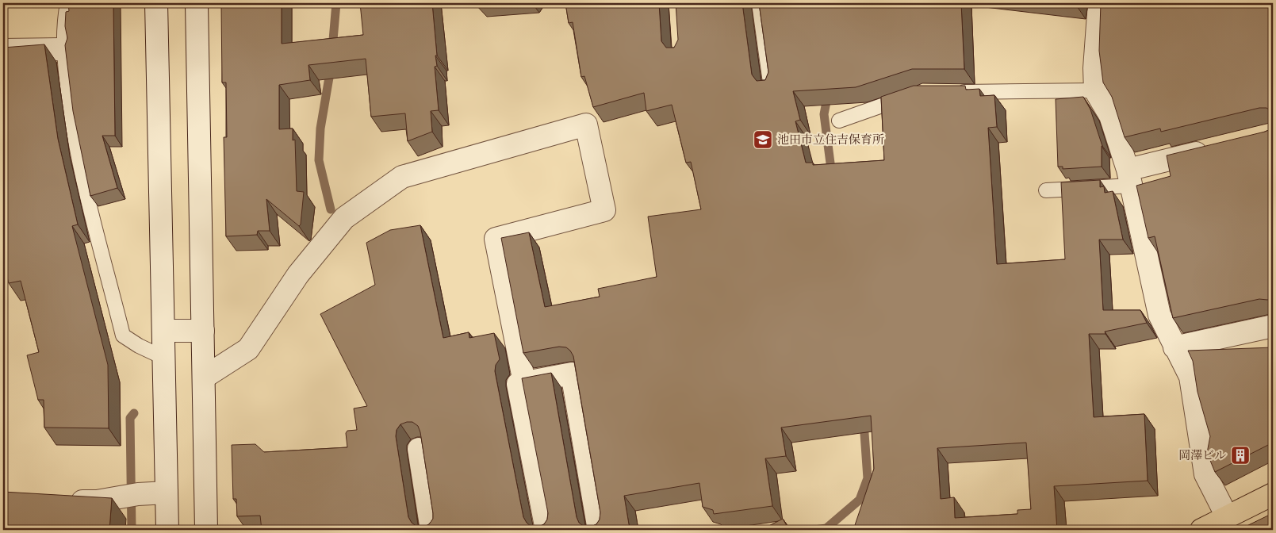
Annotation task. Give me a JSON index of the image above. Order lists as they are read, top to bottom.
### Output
{
  "places": {
    "school or university": ["池田市立住吉保育所"],
    "building": ["岡澤ビル"]
  }
}
